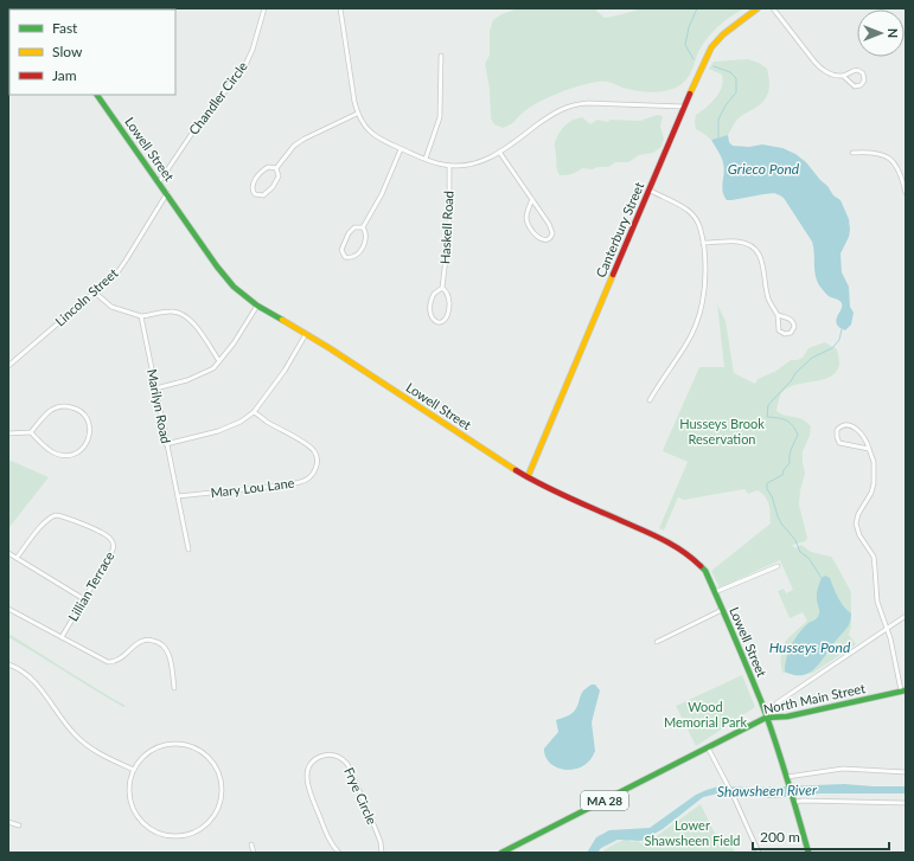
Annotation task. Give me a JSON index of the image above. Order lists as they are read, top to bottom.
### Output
{
  "streets": {
    "main road": [
      "Lowell Street",
      "Canterbury Street",
      "North Main Street",
      "MA 28"
    ],
    "street": [
      "Chandler Circle",
      "Haskell Road",
      "Lincoln Street",
      "Marilyn Road",
      "Mary Lou Lane",
      "Lillian Terrace",
      "Frye Circle"
    ]
  },
  "crossings": [
    ["Chandler Circle", "Lowell Street"],
    ["Lowell Street", "Canterbury Street"],
    ["Lowell Street", "Lincoln Street"],
    ["Lowell Street", "North Main Street"],
    ["Marilyn Road", "Mary Lou Lane"]
  ],
  "water": ["Grieco Pond", "Husseys Pond", "Shawsheen River"],
  "parks": ["Husseys Brook Reservation", "Wood Memorial Park", "Lower Shawsheen Field"],
  "legend": ["Fast", "Slow", "Jam"],
  "scale_bar": "200 m",
  "north": "right"
}
